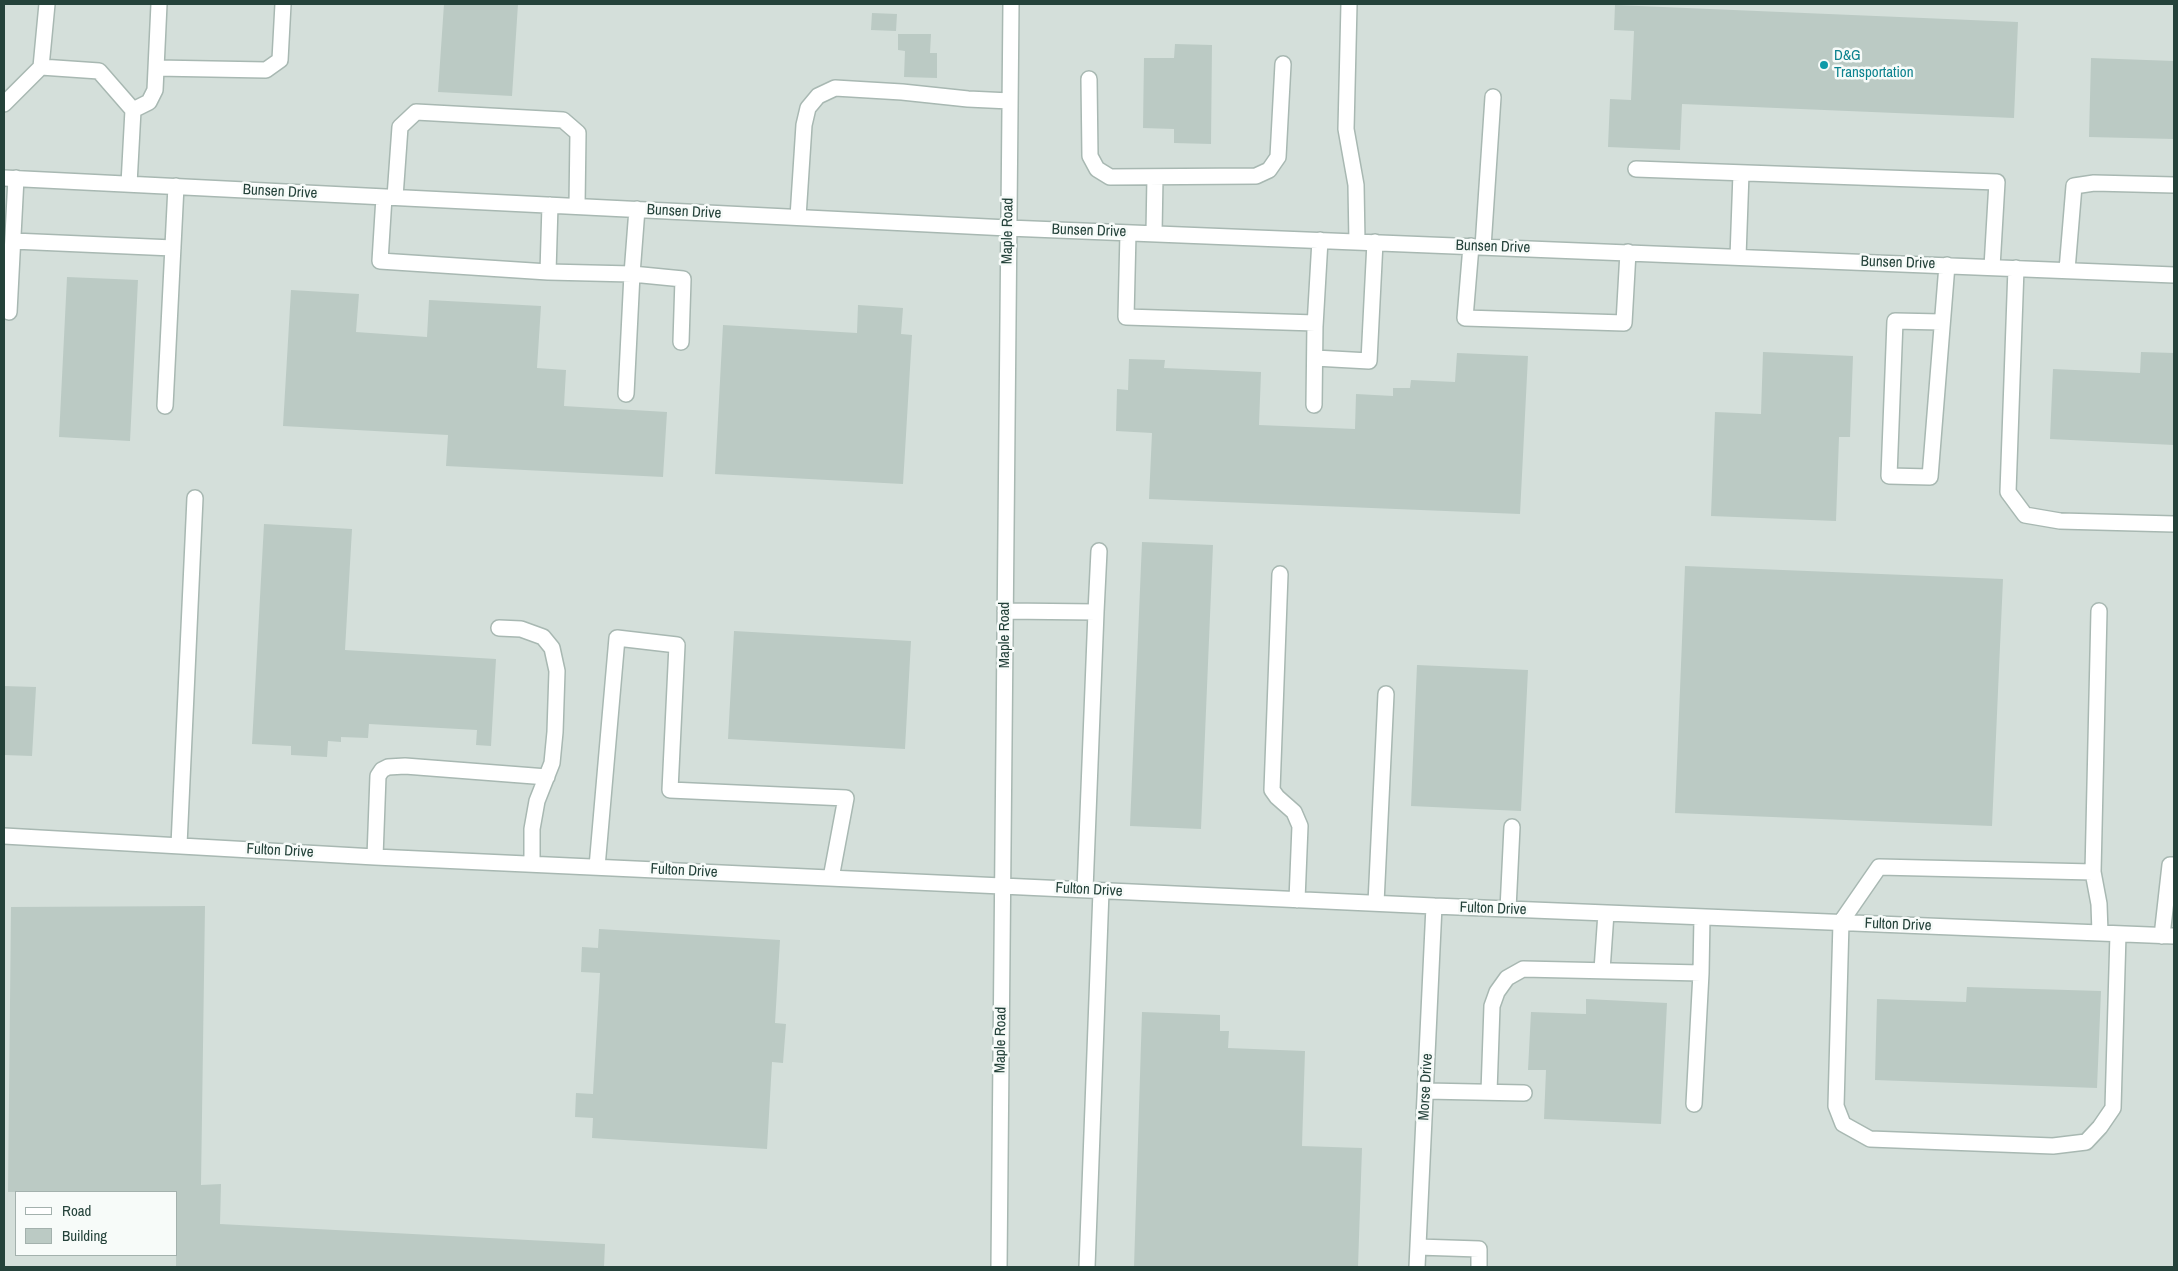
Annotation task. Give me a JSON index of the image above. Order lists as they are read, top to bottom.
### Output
{
  "streets": {
    "street": [
      "Bunsen Drive",
      "Maple Road",
      "Fulton Drive",
      "Morse Drive"
    ]
  },
  "crossings": [
    ["Bunsen Drive", "Maple Road"],
    ["Maple Road", "Fulton Drive"],
    ["Fulton Drive", "Morse Drive"]
  ],
  "places": ["D&G Transportation"],
  "legend": ["Road", "Building"]
}
